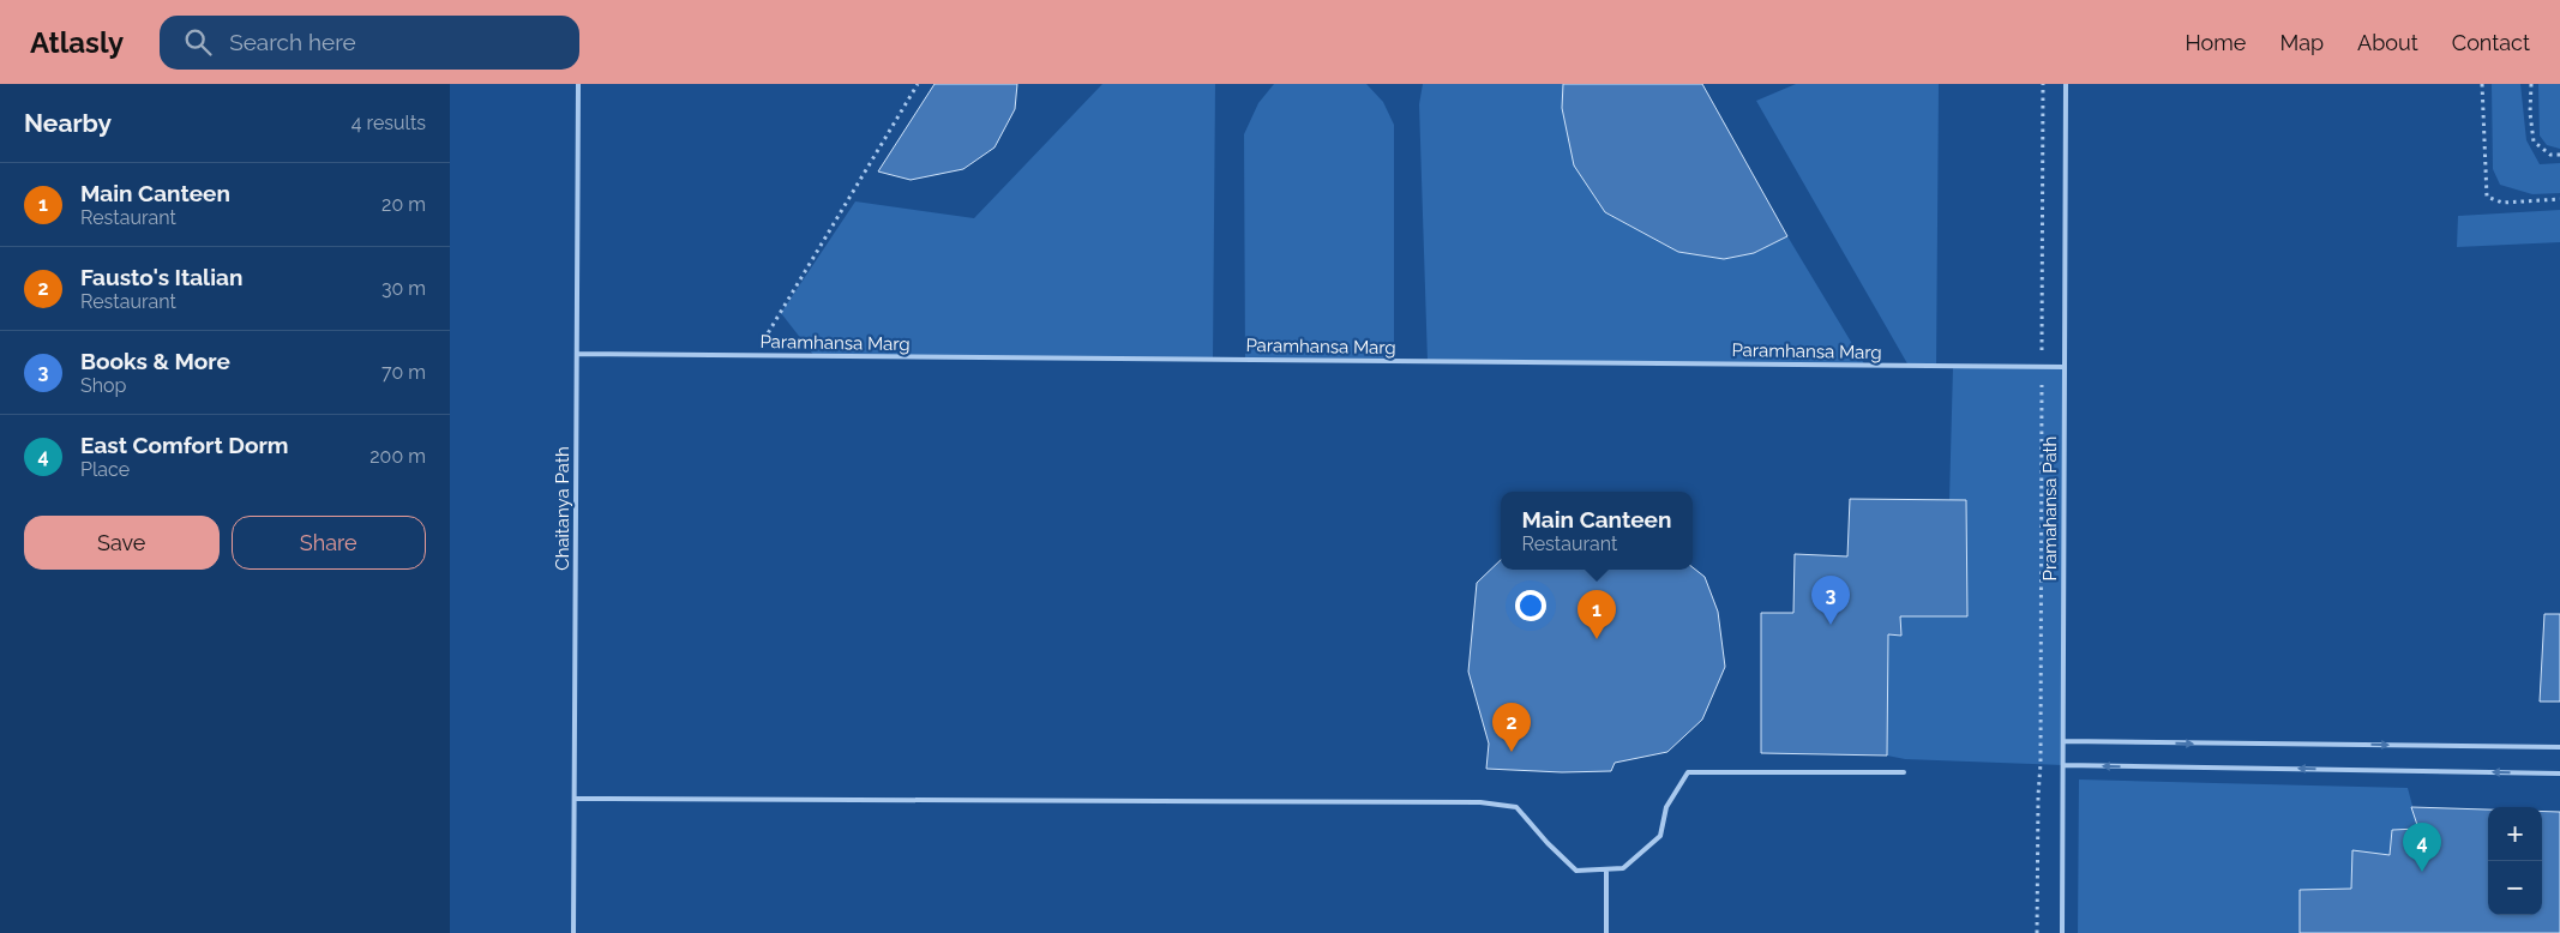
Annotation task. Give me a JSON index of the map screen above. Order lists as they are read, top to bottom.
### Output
{
  "streets": {
    "lane": ["Paramhansa Marg", "Chaitanya Path", "Pramahansa Path"]
  },
  "crossings": [
    ["Paramhansa Marg", "Chaitanya Path"],
    ["Paramhansa Marg", "Pramahansa Path"]
  ],
  "page": {
    "header": "Atlasly",
    "search": "Search here",
    "nav": [
      "Home",
      "Map",
      "About",
      "Contact"
    ],
    "heading": ["Nearby", "4 results"],
    "list": [
      {
        "mark": "1",
        "name": "Main Canteen",
        "note": "Restaurant",
        "value": "20 m"
      },
      {
        "mark": "2",
        "name": "Fausto's Italian",
        "note": "Restaurant",
        "value": "30 m"
      },
      {
        "mark": "3",
        "name": "Books & More",
        "note": "Shop",
        "value": "70 m"
      },
      {
        "mark": "4",
        "name": "East Comfort Dorm",
        "note": "Place",
        "value": "200 m"
      }
    ],
    "popup": ["Main Canteen", "Restaurant"],
    "buttons": ["Save", "Share"],
    "pins": [
      "3",
      "1",
      "2",
      "4"
    ],
    "map_buttons": ["+", "−"]
  }
}
